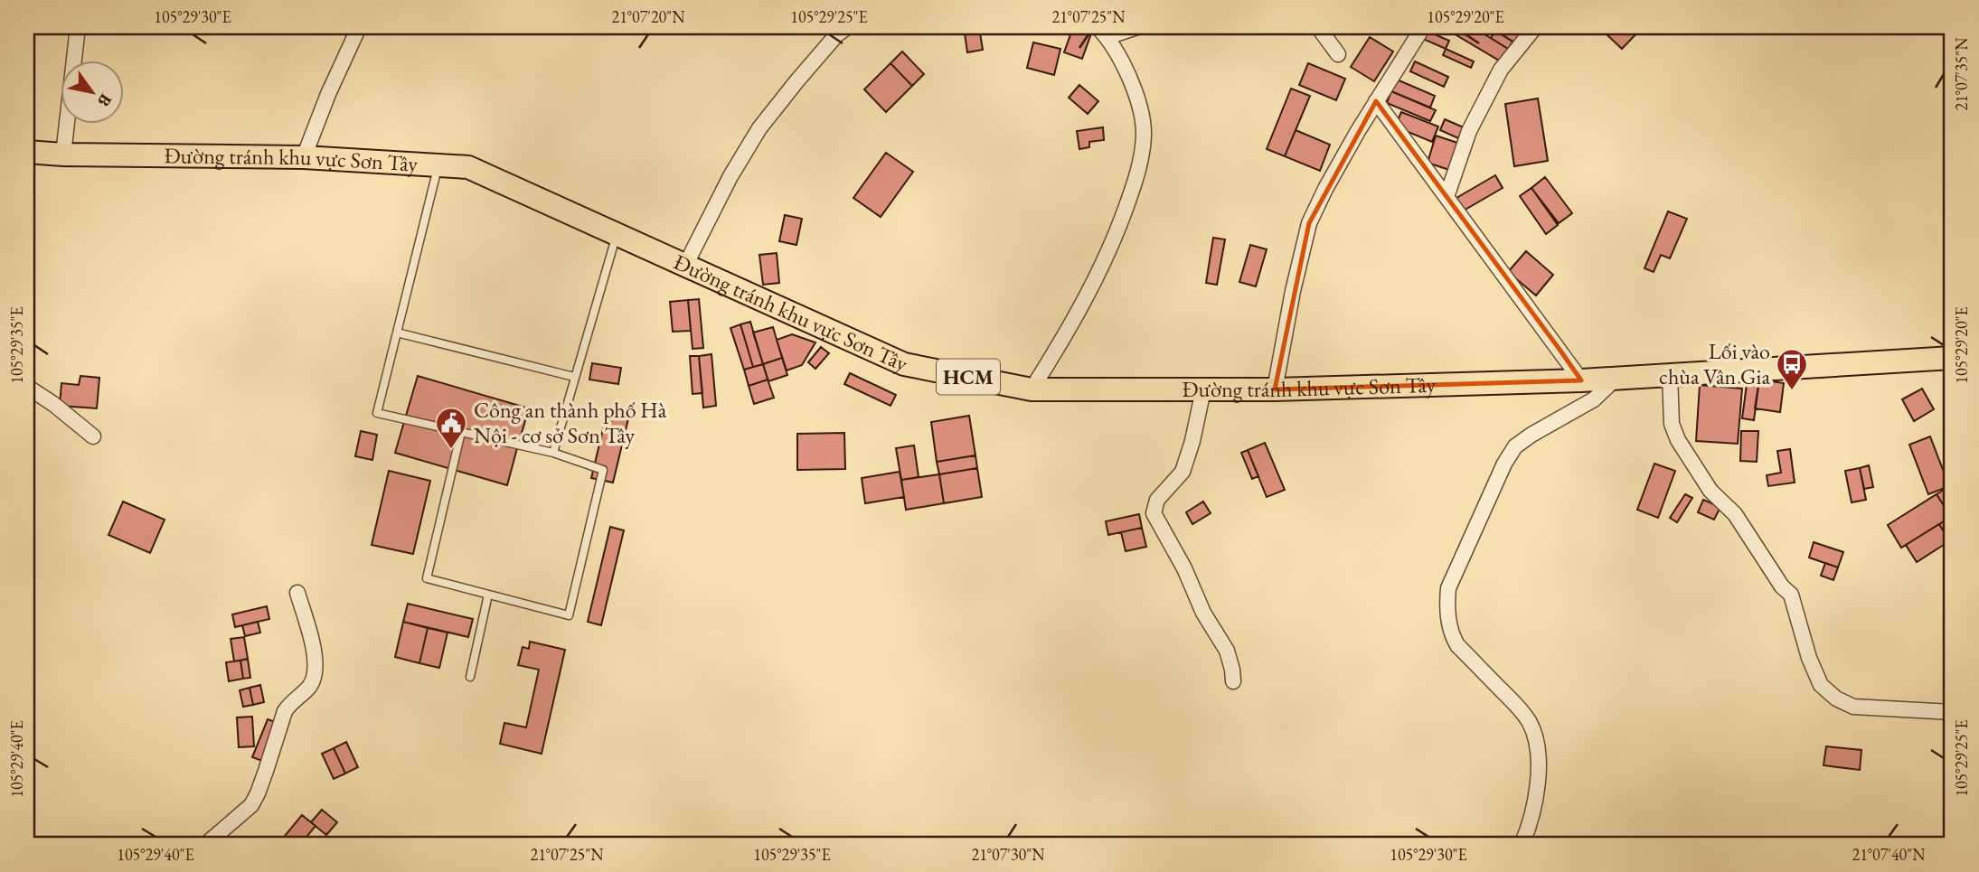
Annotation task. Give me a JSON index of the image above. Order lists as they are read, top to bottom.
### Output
{
  "streets": {
    "highway": ["Đường tránh khu vực Sơn Tây", "HCM"]
  },
  "places": {
    "bus stop": ["Lối vào chùa Vân Gia"],
    "public building": ["Công an thành phố Hà Nội - cơ sở Sơn Tây"]
  },
  "north": "bottom right",
  "coordinates": [
    "105°29'30\"E",
    "21°07'20\"N",
    "105°29'25\"E",
    "21°07'25\"N",
    "105°29'20\"E",
    "21°07'35\"N",
    "105°29'35\"E",
    "105°29'40\"E",
    "21°07'30\"N",
    "21°07'40\"N"
  ]
}
